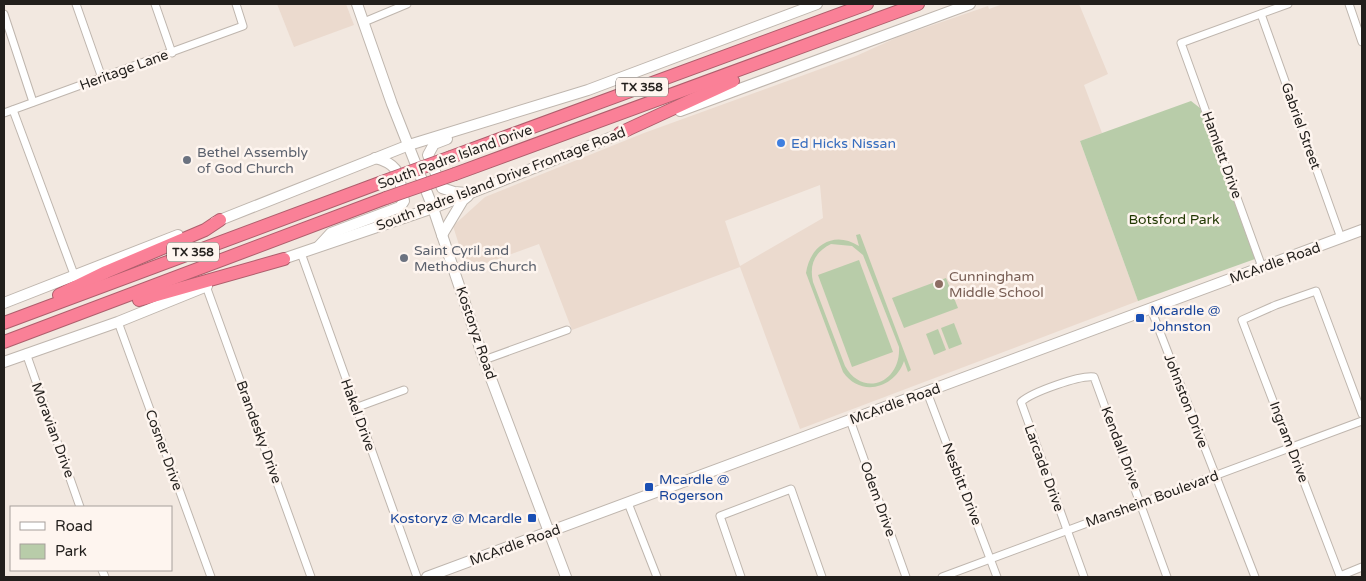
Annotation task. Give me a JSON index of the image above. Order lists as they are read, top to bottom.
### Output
{
  "streets": {
    "highway": ["TX 358", "South Padre Island Drive"],
    "main road": ["South Padre Island Drive Frontage Road", "McArdle Road", "Kostoryz Road"],
    "street": [
      "Heritage Lane",
      "Gabriel Street",
      "Hamlett Drive",
      "Johnston Drive",
      "Hakel Drive",
      "Moravian Drive",
      "Brandesky Drive",
      "Ingram Drive",
      "Kendall Drive",
      "Cosner Drive",
      "Larcade Drive",
      "Nesbitt Drive",
      "Odem Drive",
      "Mansheim Boulevard"
    ]
  },
  "crossings": [
    ["Gabriel Street", "Hamlett Drive"],
    ["Gabriel Street", "McArdle Road"],
    ["Hamlett Drive", "McArdle Road"],
    ["South Padre Island Drive Frontage Road", "Kostoryz Road"],
    ["South Padre Island Drive Frontage Road", "Hakel Drive"],
    ["South Padre Island Drive Frontage Road", "Moravian Drive"],
    ["South Padre Island Drive Frontage Road", "Brandesky Drive"],
    ["South Padre Island Drive Frontage Road", "Cosner Drive"],
    ["McArdle Road", "Kostoryz Road"],
    ["McArdle Road", "Johnston Drive"],
    ["McArdle Road", "Nesbitt Drive"],
    ["McArdle Road", "Odem Drive"],
    ["Johnston Drive", "Mansheim Boulevard"],
    ["Ingram Drive", "Mansheim Boulevard"],
    ["Kendall Drive", "Larcade Drive"],
    ["Kendall Drive", "Mansheim Boulevard"],
    ["Larcade Drive", "Mansheim Boulevard"],
    ["Nesbitt Drive", "Mansheim Boulevard"]
  ],
  "parks": ["Botsford Park"],
  "places": {
    "other": [
      "Ed Hicks Nissan",
      "Bethel Assembly of God Church",
      "Saint Cyril and Methodius Church",
      "Cunningham Middle School"
    ],
    "transit": ["Mcardle @ Johnston", "Mcardle @ Rogerson", "Kostoryz @ Mcardle"]
  },
  "legend": ["Road", "Park"]
}
